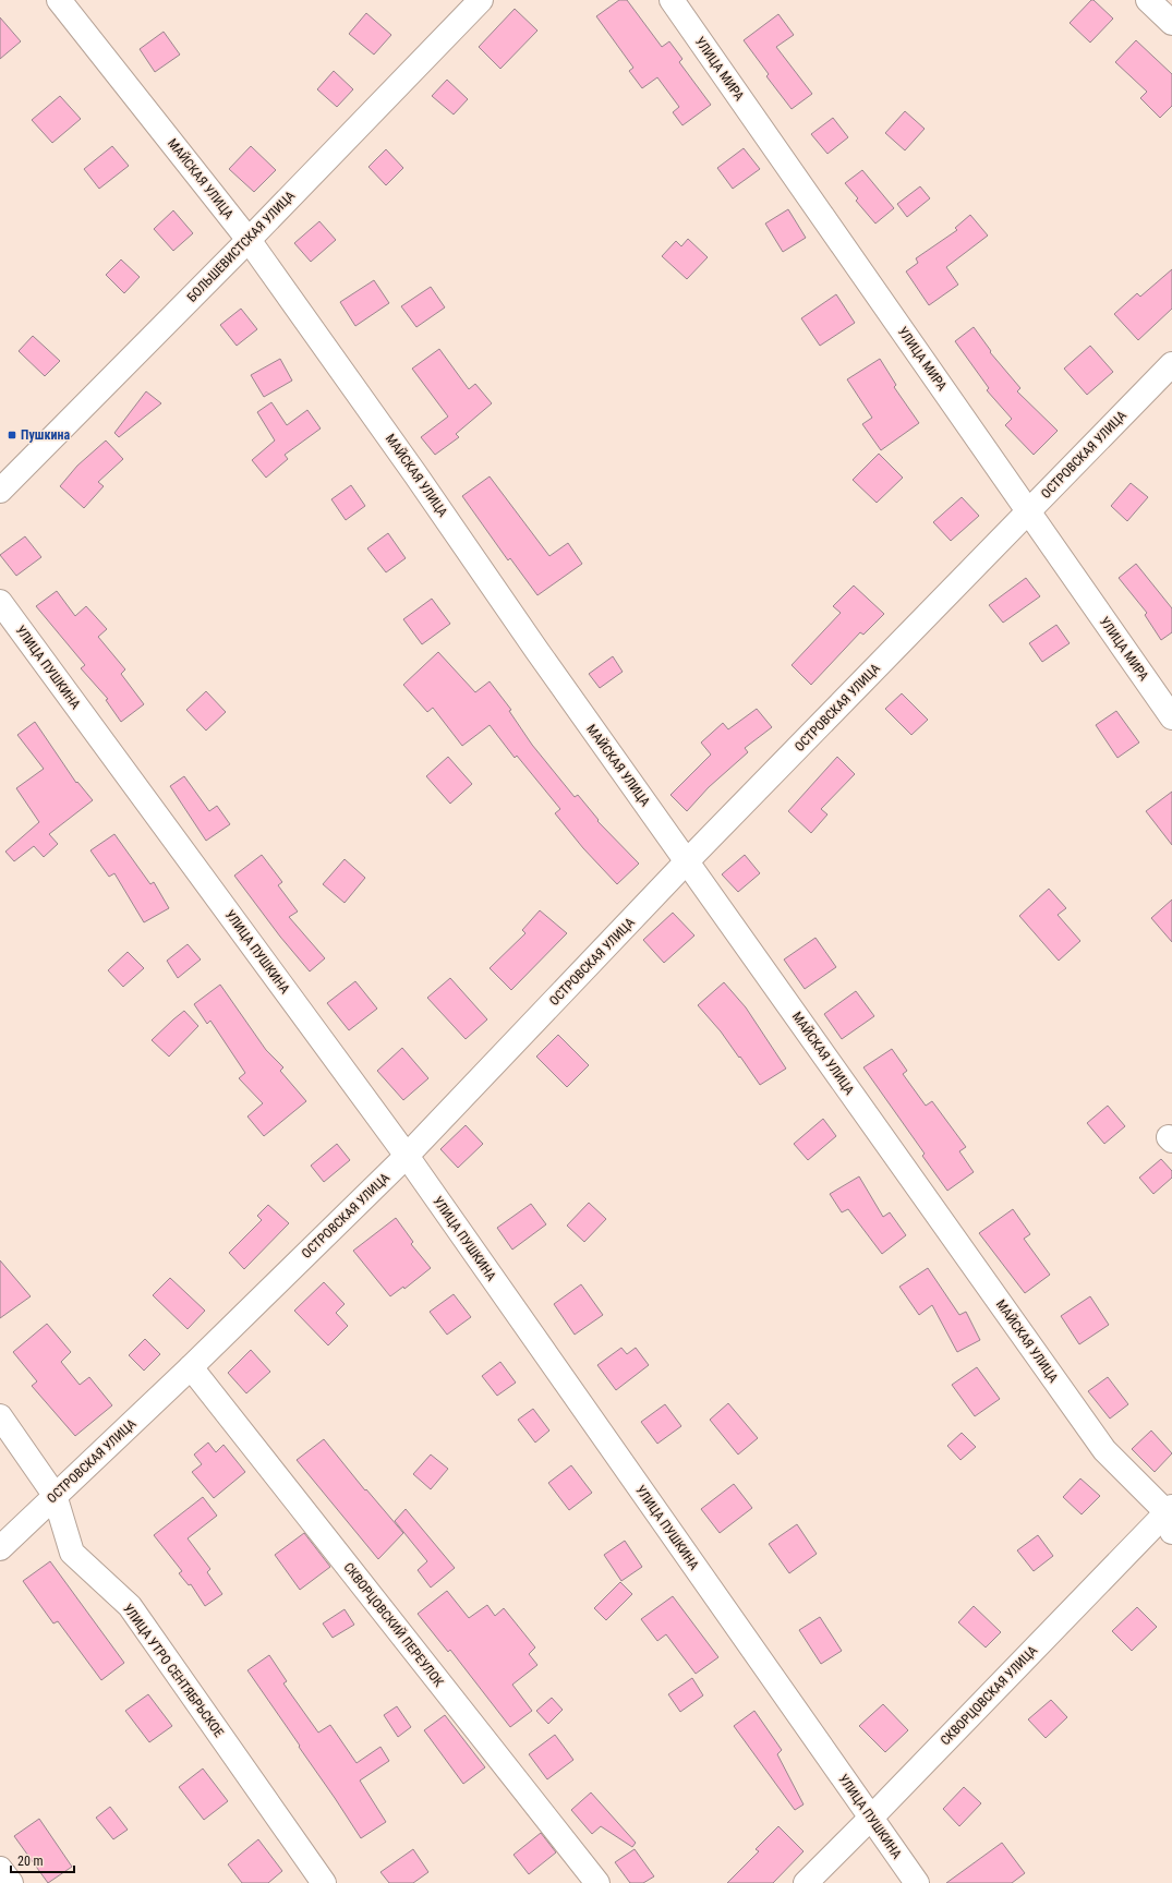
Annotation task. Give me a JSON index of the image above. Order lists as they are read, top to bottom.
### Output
{
  "streets": {
    "street": [
      "УЛИЦА МИРА",
      "МАЙСКАЯ УЛИЦА",
      "БОЛЬШЕВИСТСКАЯ УЛИЦА",
      "ОСТРОВСКАЯ УЛИЦА",
      "УЛИЦА ПУШКИНА",
      "СКВОРЦОВСКИЙ ПЕРЕУЛОК",
      "УЛИЦА УТРО СЕНТЯБРЬСКОЕ",
      "СКВОРЦОВСКАЯ УЛИЦА"
    ]
  },
  "crossings": [
    ["УЛИЦА МИРА", "ОСТРОВСКАЯ УЛИЦА"],
    ["МАЙСКАЯ УЛИЦА", "БОЛЬШЕВИСТСКАЯ УЛИЦА"],
    ["МАЙСКАЯ УЛИЦА", "ОСТРОВСКАЯ УЛИЦА"],
    ["МАЙСКАЯ УЛИЦА", "СКВОРЦОВСКАЯ УЛИЦА"],
    ["ОСТРОВСКАЯ УЛИЦА", "УЛИЦА ПУШКИНА"],
    ["ОСТРОВСКАЯ УЛИЦА", "СКВОРЦОВСКИЙ ПЕРЕУЛОК"],
    ["ОСТРОВСКАЯ УЛИЦА", "УЛИЦА УТРО СЕНТЯБРЬСКОЕ"],
    ["УЛИЦА ПУШКИНА", "СКВОРЦОВСКАЯ УЛИЦА"]
  ],
  "places": {
    "transit": ["Пушкина"]
  },
  "scale_bar": "20 m"
}
